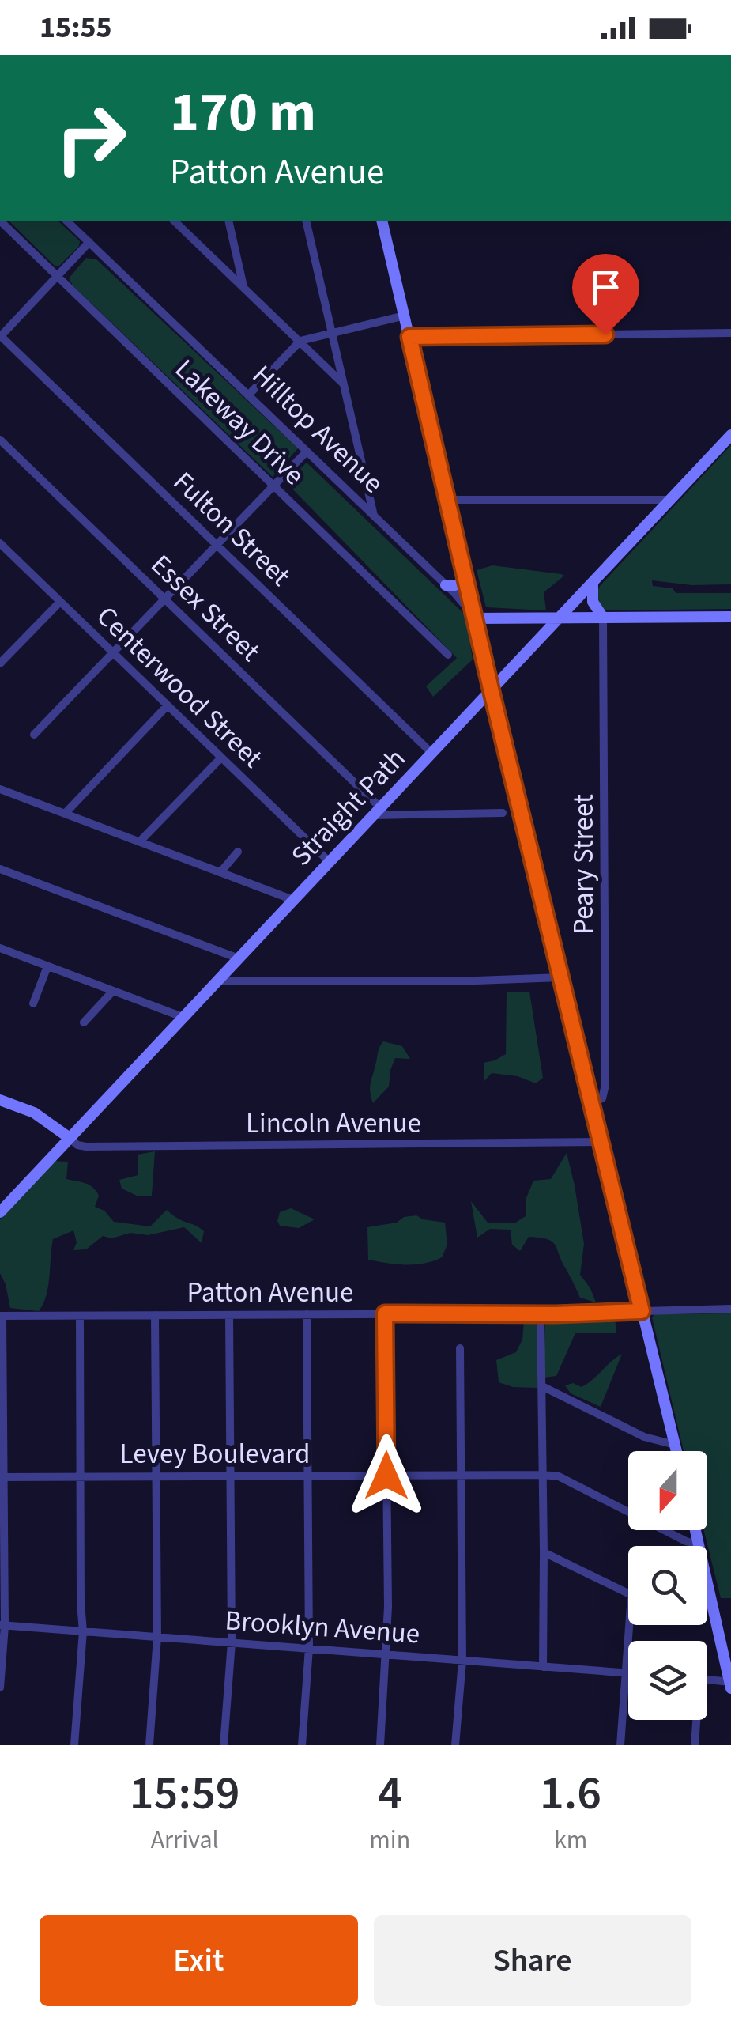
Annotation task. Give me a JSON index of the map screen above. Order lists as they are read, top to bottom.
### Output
{
  "streets": {
    "main road": ["Straight Path"],
    "street": [
      "Lakeway Drive",
      "Hilltop Avenue",
      "Fulton Street",
      "Essex Street",
      "Centerwood Street",
      "Peary Street",
      "Lincoln Avenue",
      "Patton Avenue",
      "Levey Boulevard",
      "Brooklyn Avenue"
    ]
  },
  "crossings": [
    ["Fulton Street", "Straight Path"],
    ["Essex Street", "Straight Path"],
    ["Centerwood Street", "Straight Path"],
    ["Straight Path", "Lincoln Avenue"]
  ],
  "north": "bottom",
  "page": {
    "status": "15:55",
    "turn": ["170 m", "Patton Avenue"],
    "eta": [
      "15:59",
      "Arrival",
      "4",
      "min",
      "1.6",
      "km"
    ],
    "buttons": ["Exit", "Share"]
  }
}
